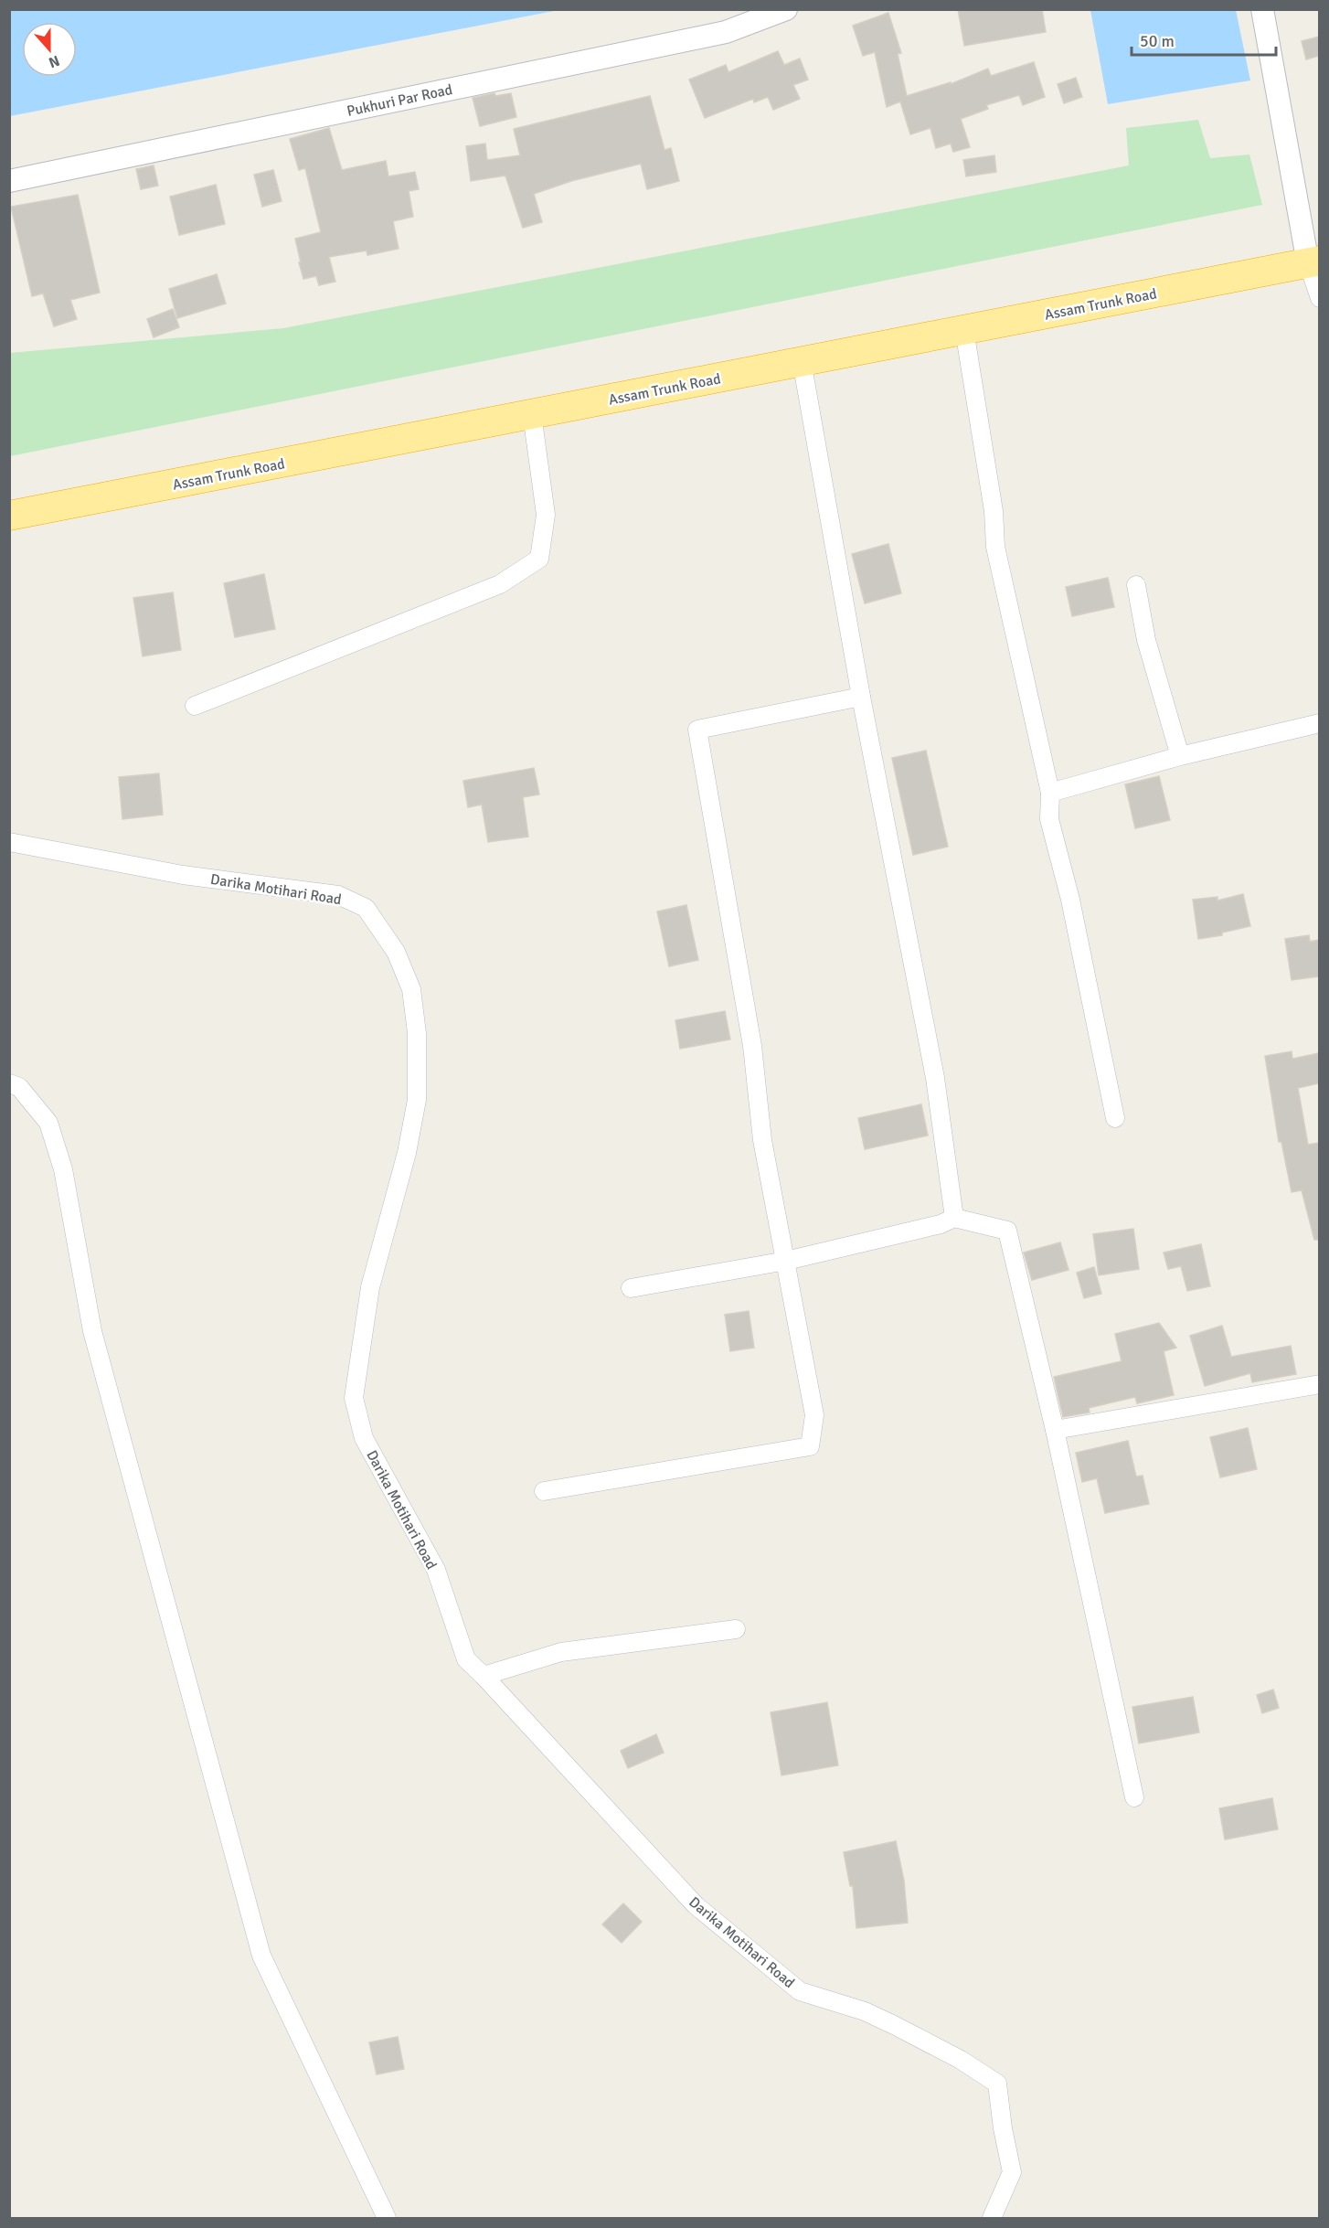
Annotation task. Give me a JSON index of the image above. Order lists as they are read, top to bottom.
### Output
{
  "streets": {
    "highway": ["Assam Trunk Road"],
    "street": ["Pukhuri Par Road", "Darika Motihari Road"]
  },
  "scale_bar": "50 m",
  "north": "bottom"
}
